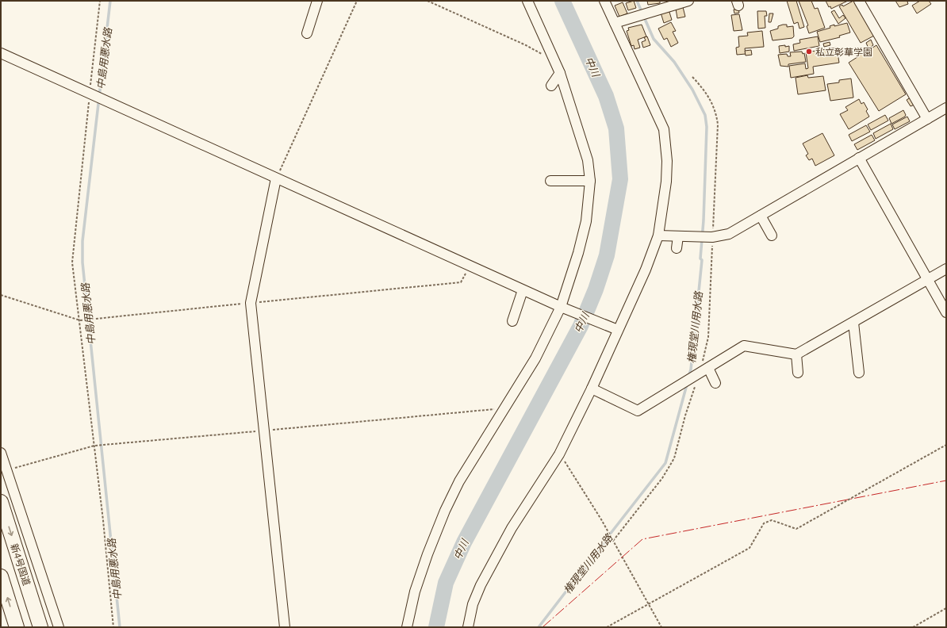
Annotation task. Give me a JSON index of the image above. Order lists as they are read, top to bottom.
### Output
{
  "streets": {
    "highway": ["新4号国道"]
  },
  "water": ["中島用悪水路", "中川", "権現堂川用水路"],
  "places": ["私立彰華学園"]
}
